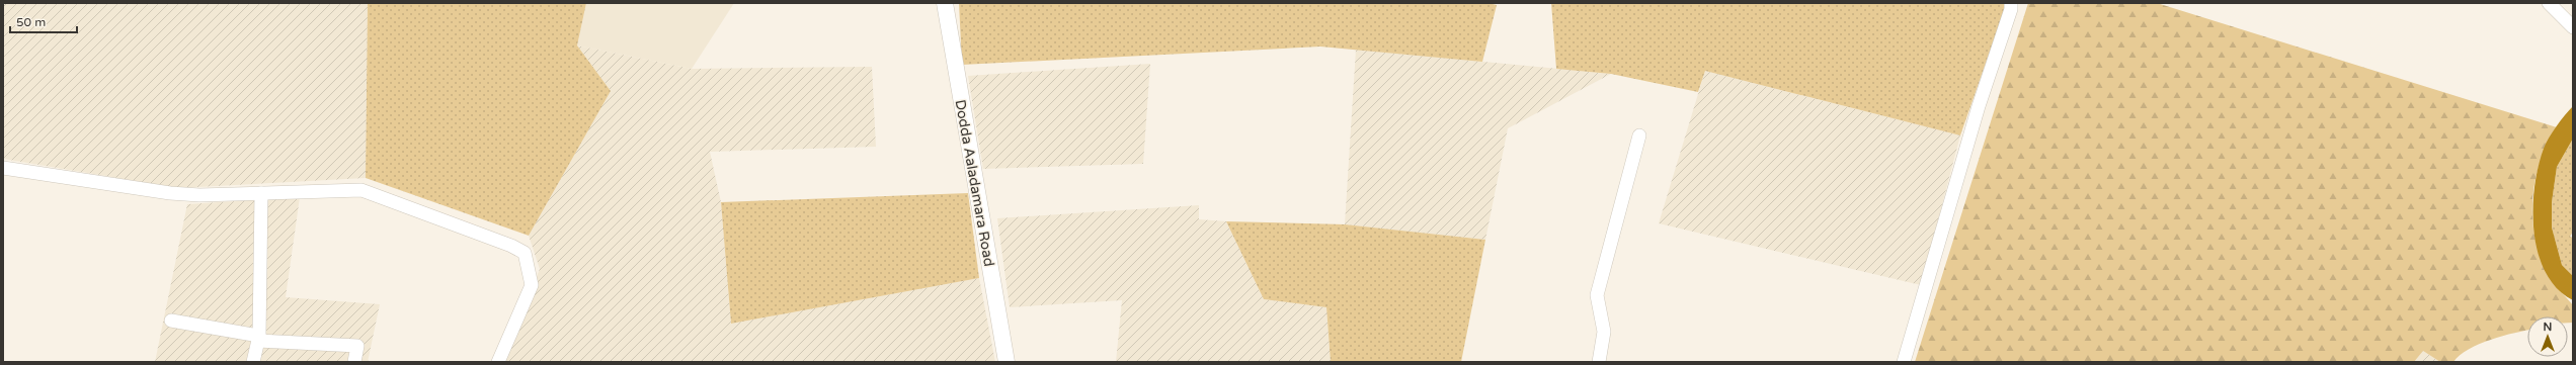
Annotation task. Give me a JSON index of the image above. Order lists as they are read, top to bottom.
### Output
{
  "streets": {
    "main road": ["Dodda Aaladamara Road"]
  },
  "scale_bar": "50 m",
  "north": "top"
}
